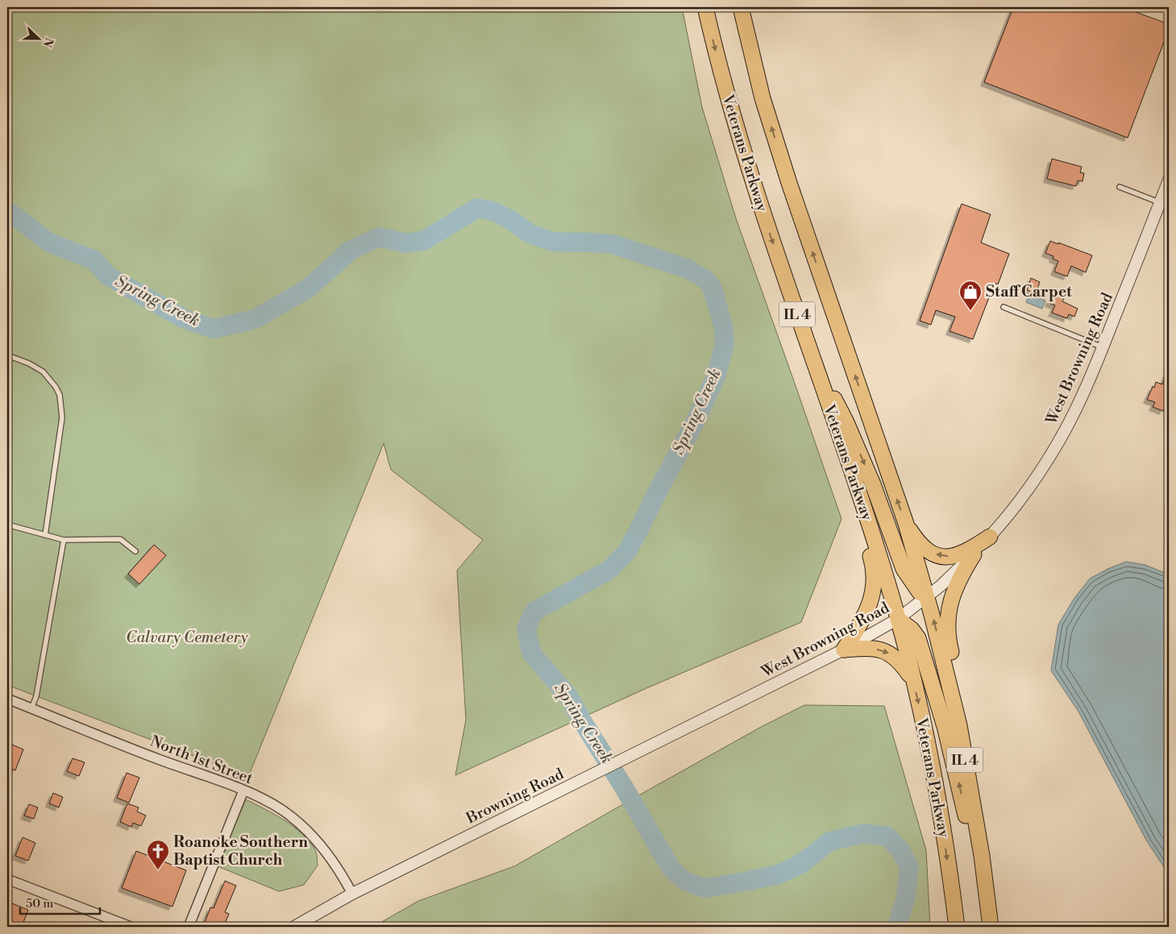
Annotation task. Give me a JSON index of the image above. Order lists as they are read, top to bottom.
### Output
{
  "streets": {
    "highway": ["Veterans Parkway", "IL 4"],
    "street": ["West Browning Road", "North 1st Street", "Browning Road"]
  },
  "crossings": [
    ["Veterans Parkway", "West Browning Road"],
    ["IL 4", "West Browning Road"],
    ["West Browning Road", "Browning Road"],
    ["North 1st Street", "Browning Road"]
  ],
  "water": ["Spring Creek"],
  "parks": ["Calvary Cemetery"],
  "places": {
    "shop": ["Staff Carpet"],
    "church": ["Roanoke Southern Baptist Church"]
  },
  "scale_bar": "50 m",
  "north": "right"
}
